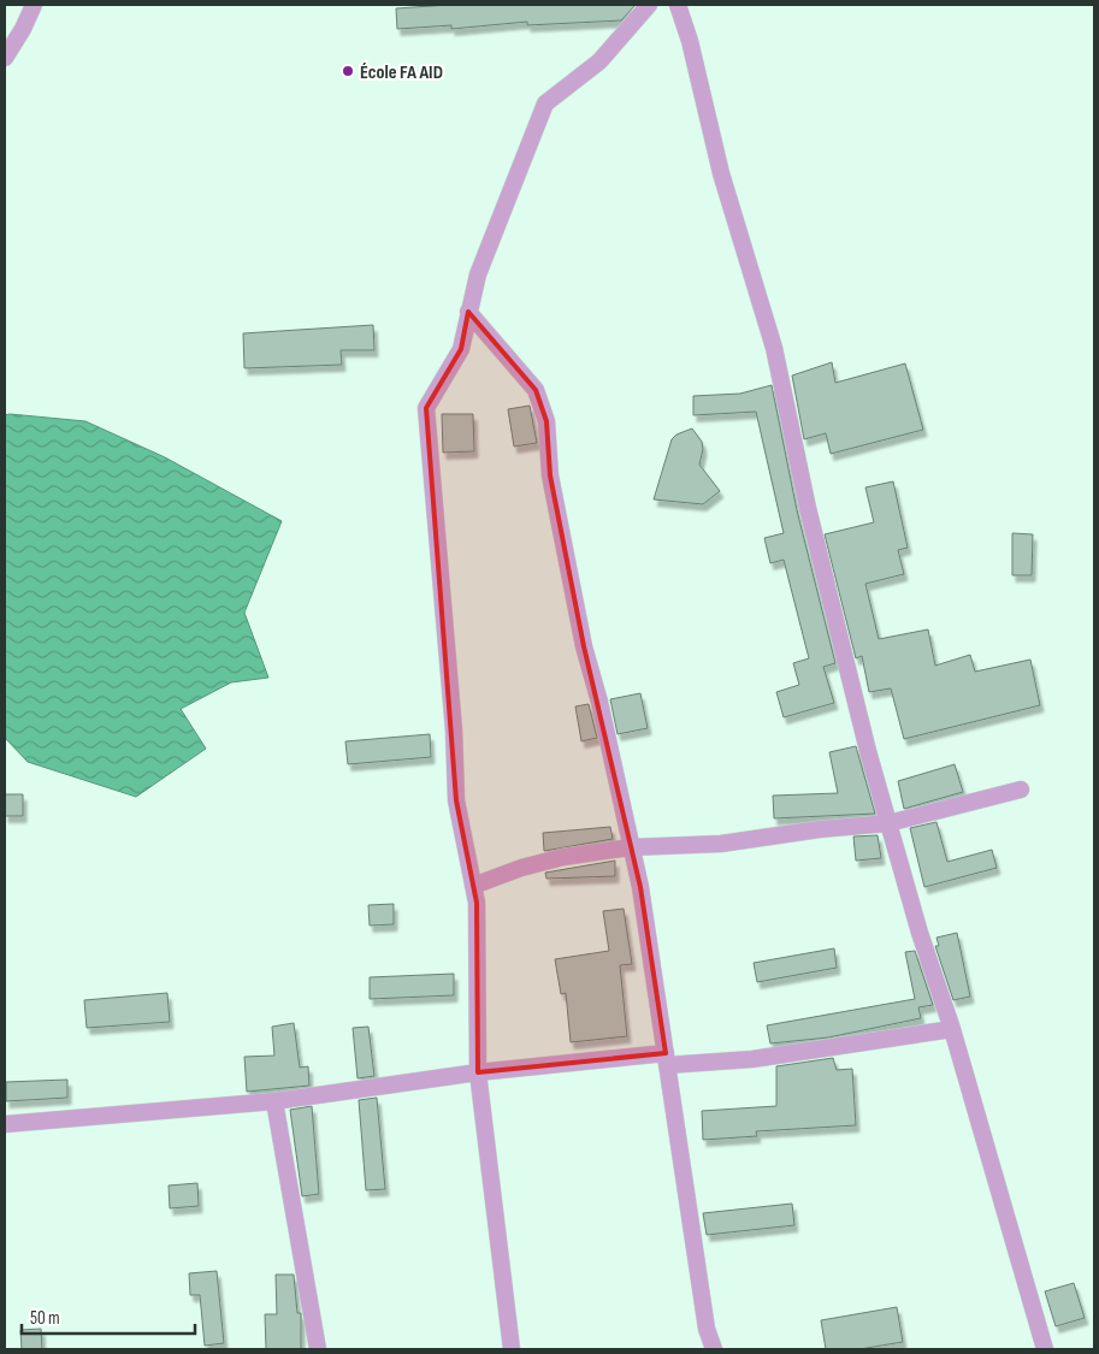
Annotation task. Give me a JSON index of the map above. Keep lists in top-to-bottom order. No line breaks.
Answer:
{"places":["École FA AID"],"scale_bar":"50 m"}
